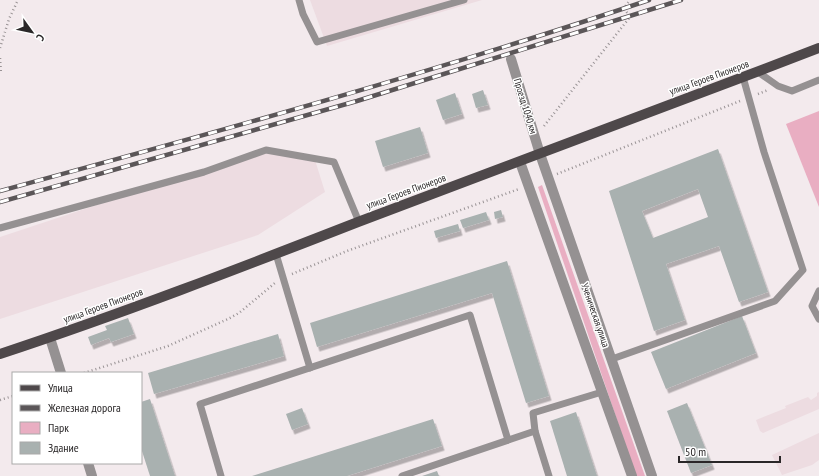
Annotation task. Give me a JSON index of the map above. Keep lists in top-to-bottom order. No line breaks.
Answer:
{"streets":{"main road":["улица Героев Пионеров"],"street":["Проезд 1040 км","Ученическая улица"]},"crossings":[["улица Героев Пионеров","Проезд 1040 км"],["улица Героев Пионеров","Ученическая улица"],["Проезд 1040 км","Ученическая улица"]],"legend":["Улица","Железная дорога","Парк","Здание"],"scale_bar":"50 m","north":"bottom right"}
